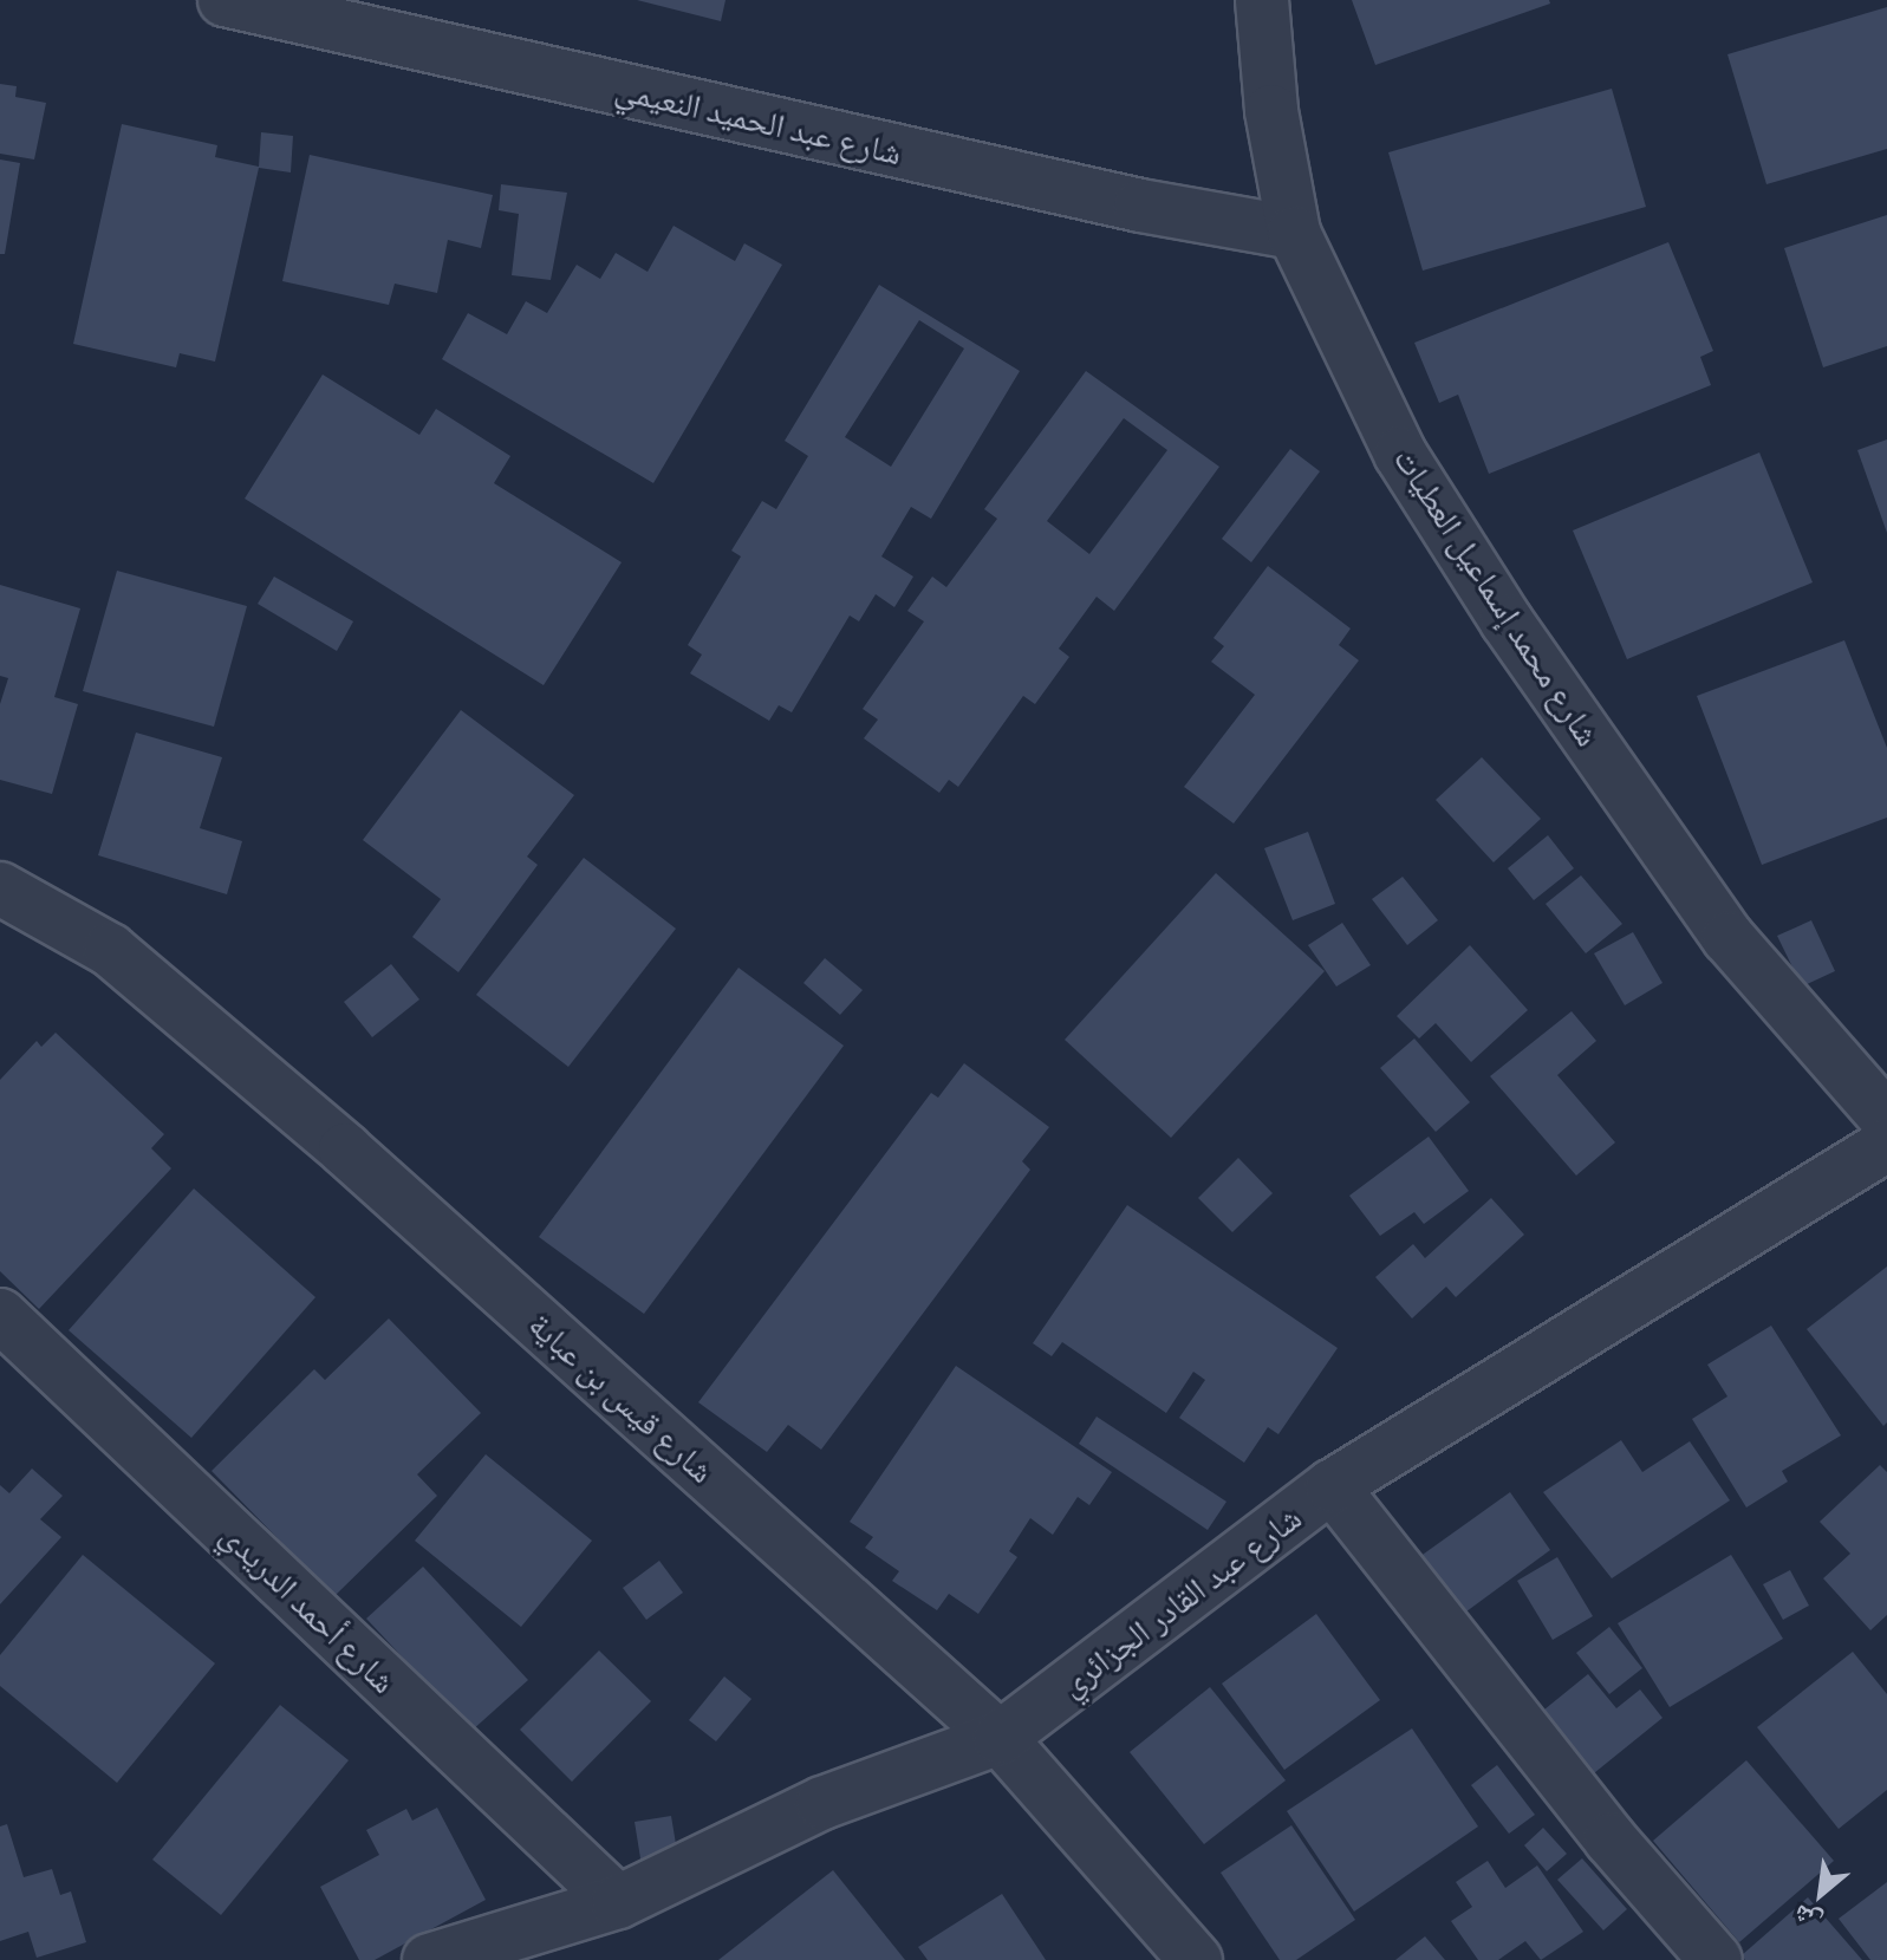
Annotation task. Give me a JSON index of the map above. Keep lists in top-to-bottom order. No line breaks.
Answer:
{"streets":{"street":["شارع عبد الحميد النعيمي","شارع محمد إسماعيل العطيات","شارع قيس بن عباية","شارع عبد القادر الجزائري","شارع أحمد الدريدي"]},"crossings":[["شارع عبد الحميد النعيمي","شارع محمد إسماعيل العطيات"],["شارع قيس بن عباية","شارع عبد القادر الجزائري"],["شارع عبد القادر الجزائري","شارع أحمد الدريدي"]],"north":"bottom left"}
